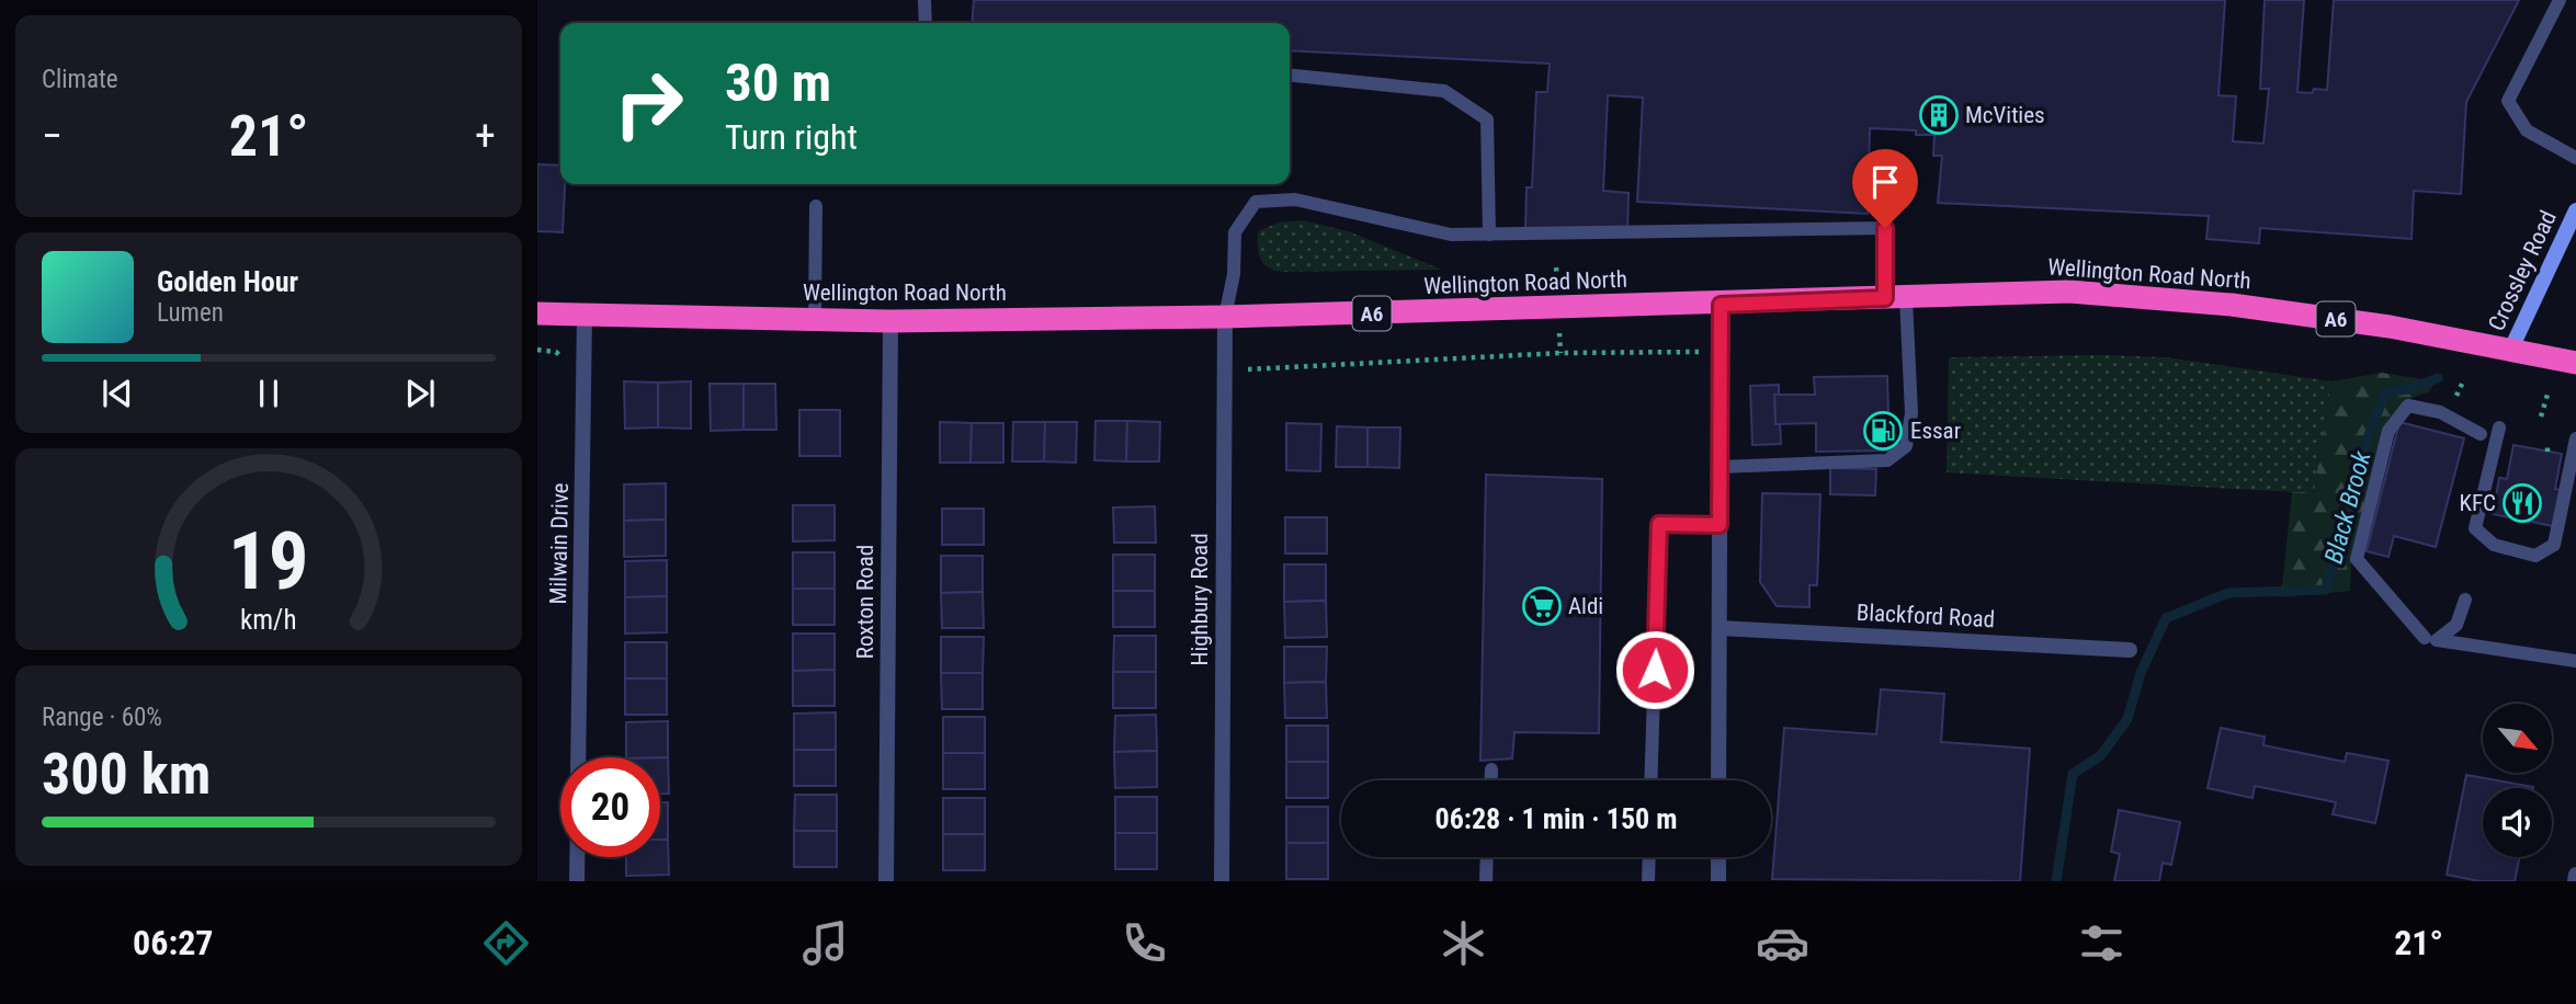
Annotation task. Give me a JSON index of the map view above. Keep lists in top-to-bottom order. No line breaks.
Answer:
{"streets":{"highway":["Wellington Road North","A6"],"street":["Crossley Road","Milwain Drive","Highbury Road","Roxton Road","Blackford Road"]},"crossings":[["Crossley Road","Wellington Road North"],["Crossley Road","A6"],["Wellington Road North","A6"],["Wellington Road North","Milwain Drive"],["Wellington Road North","Highbury Road"],["Wellington Road North","Roxton Road"]],"water":["Black Brook"],"places":{"building":["McVities"],"fuel station":["Essar"],"restaurant":["KFC"],"supermarket":["Aldi"]},"north":"bottom right","page":{"tile":["Climate",["Range · 60%","300 km"]],"turn":["30 m","Turn right"],"heat":["−","21°","+"],"song":["Golden Hour","Lumen"],"limit":"20","trip":"06:28 · 1 min · 150 m","tabs":["06:27","21°"],"gauge":["19","km/h"]}}
